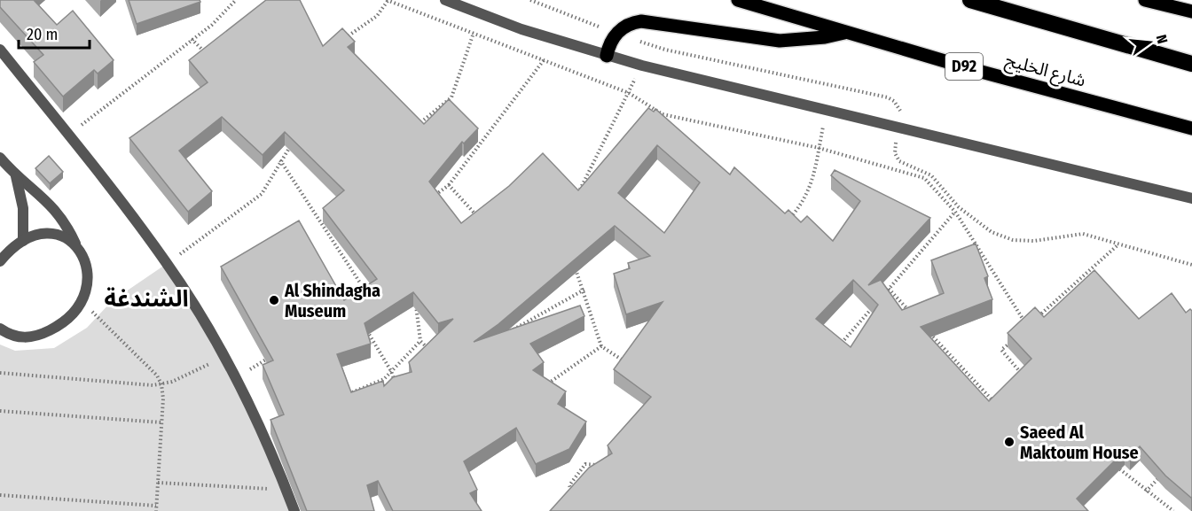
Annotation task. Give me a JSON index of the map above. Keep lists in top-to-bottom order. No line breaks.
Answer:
{"streets":{"main road":["D92","شارع الخليج"]},"districts":["الشندغة"],"places":["Al Shindagha Museum","Saeed Al Maktoum House"],"scale_bar":"20 m","north":"right"}
